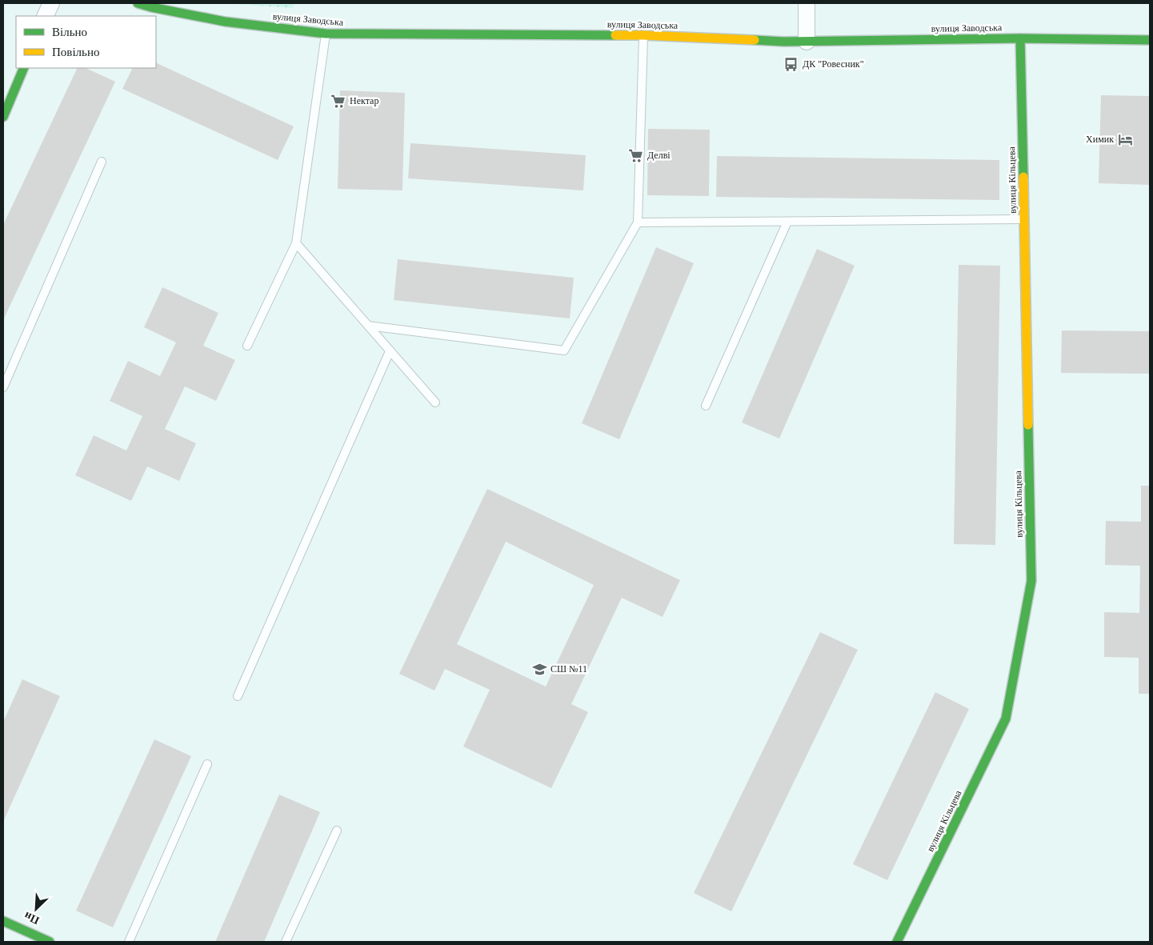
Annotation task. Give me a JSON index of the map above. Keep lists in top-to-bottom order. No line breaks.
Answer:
{"streets":{"street":["вулиця Заводська","вулиця Кільцева"]},"crossings":[["вулиця Заводська","вулиця Кільцева"]],"places":{"bus stop":["ДК \"Ровесник\""],"supermarket":["Нектар","Делвi"],"hotel":["Химик"],"school or university":["СШ №11"]},"legend":["Вільно","Повільно"],"north":"bottom left"}
